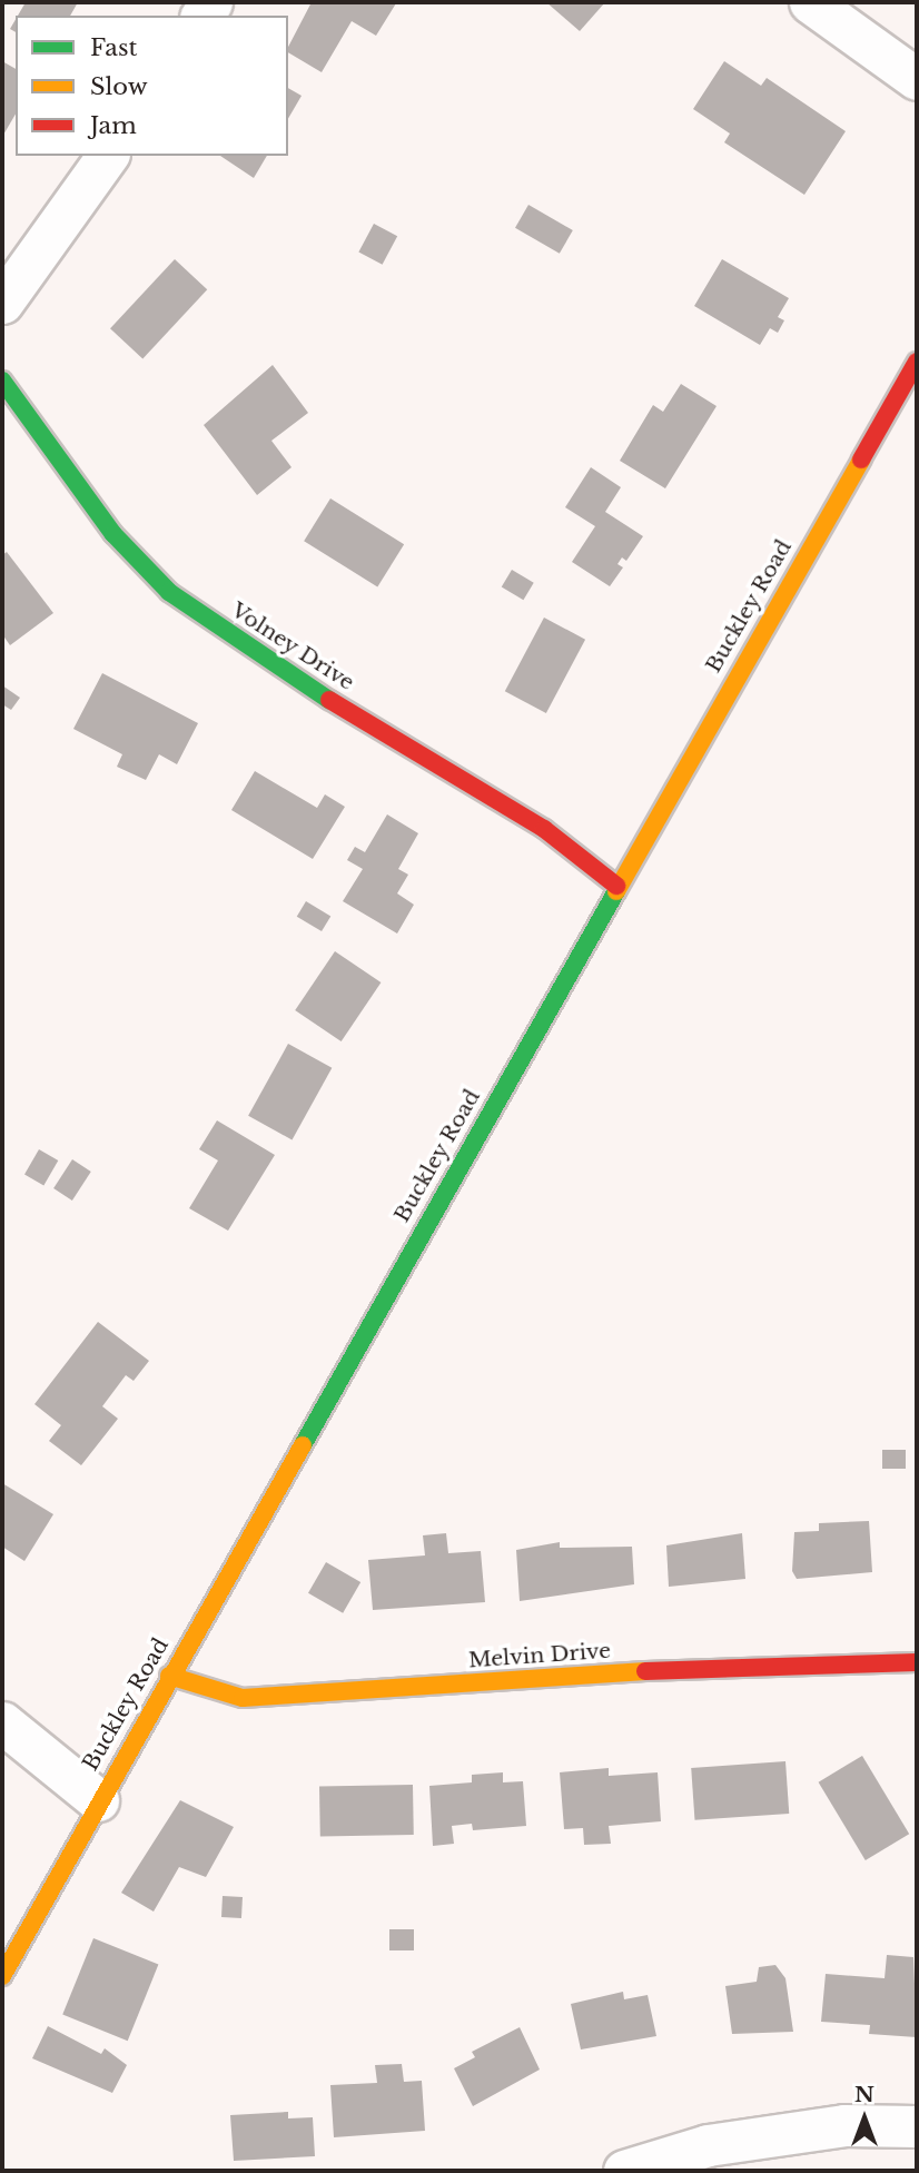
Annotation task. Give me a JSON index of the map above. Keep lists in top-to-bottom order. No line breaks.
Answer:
{"streets":{"street":["Buckley Road","Volney Drive","Melvin Drive"]},"crossings":[["Buckley Road","Volney Drive"],["Buckley Road","Melvin Drive"]],"legend":["Fast","Slow","Jam"],"north":"top"}
